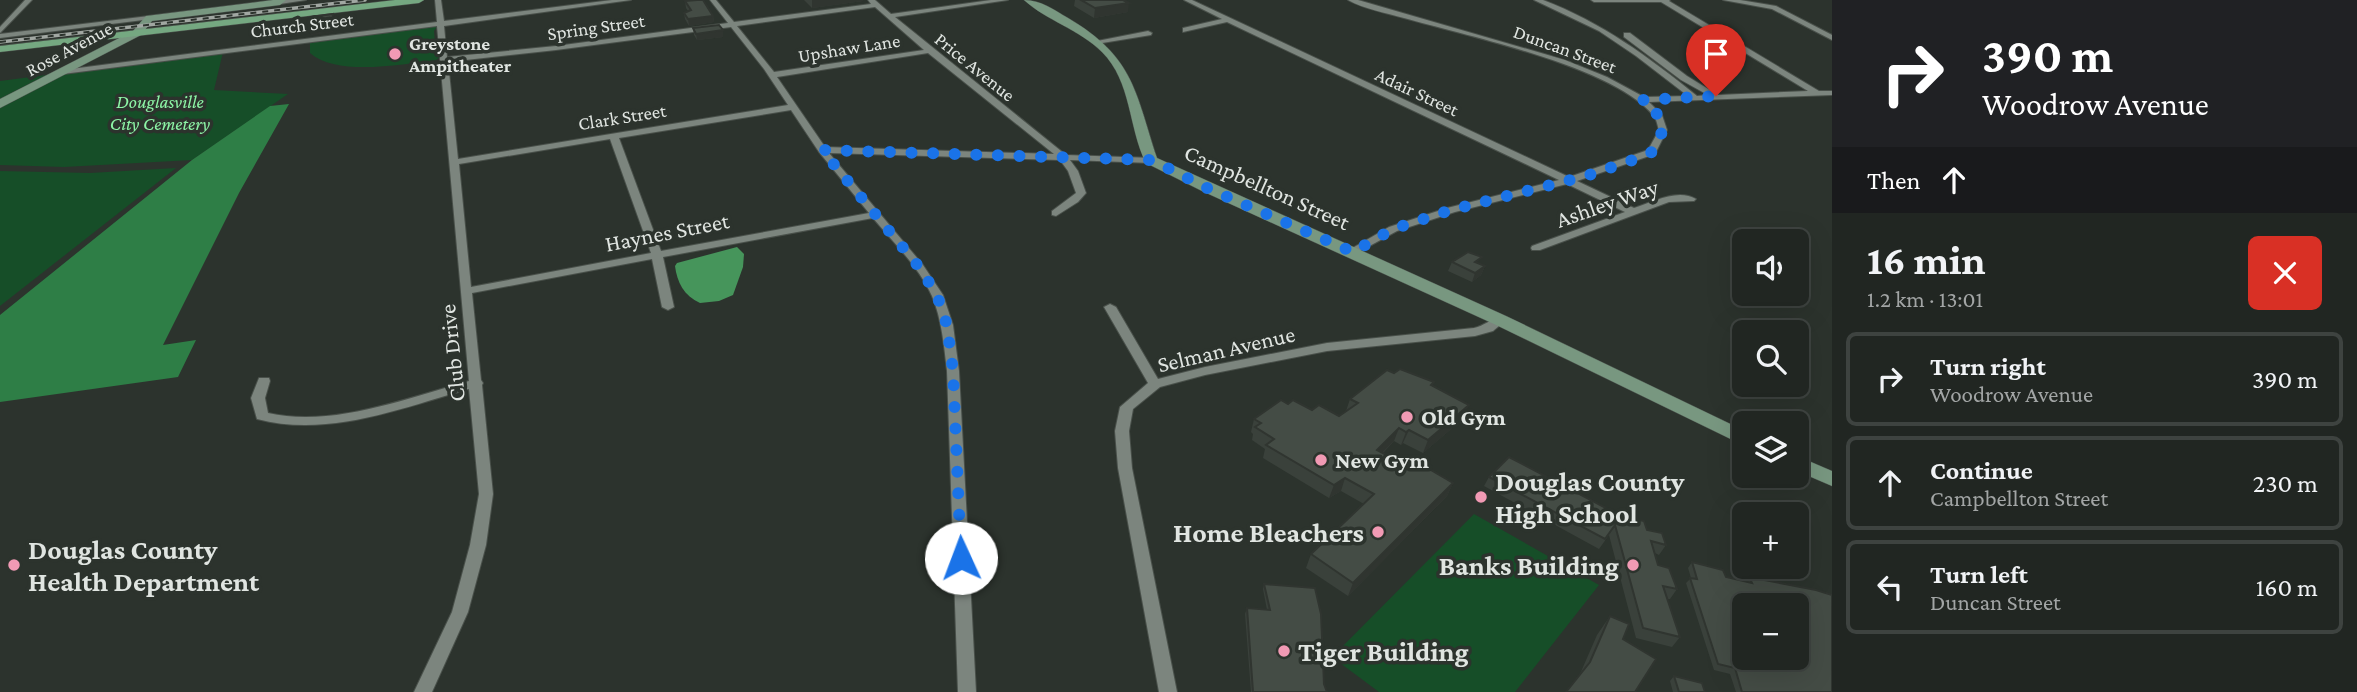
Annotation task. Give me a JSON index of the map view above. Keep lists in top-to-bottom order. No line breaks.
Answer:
{"streets":{"main road":["Rose Avenue","Campbellton Street"],"street":["Church Street","Spring Street","Upshaw Lane","Duncan Street","Price Avenue","Adair Street","Clark Street","Ashley Way","Haynes Street","Selman Avenue","Club Drive"]},"crossings":[["Church Street","Rose Avenue"],["Church Street","Club Drive"],["Spring Street","Price Avenue"],["Spring Street","Club Drive"],["Upshaw Lane","Price Avenue"],["Duncan Street","Adair Street"],["Duncan Street","Campbellton Street"],["Adair Street","Ashley Way"],["Clark Street","Club Drive"],["Campbellton Street","Selman Avenue"],["Haynes Street","Club Drive"]],"parks":["Douglasville City Cemetery"],"places":["Greystone Ampitheater","Old Gym","New Gym","Douglas County High School","Home Bleachers","Douglas County Health Department","Banks Building","Tiger Building"],"page":{"turn":["390 m","Woodrow Avenue"],"then":"Then","heading":["16 min","1.2 km · 13:01"],"map_buttons":["+","−"],"list":[{"name":"Turn right","note":"Woodrow Avenue","value":"390 m"},{"name":"Continue","note":"Campbellton Street","value":"230 m"},{"name":"Turn left","note":"Duncan Street","value":"160 m"}]}}
